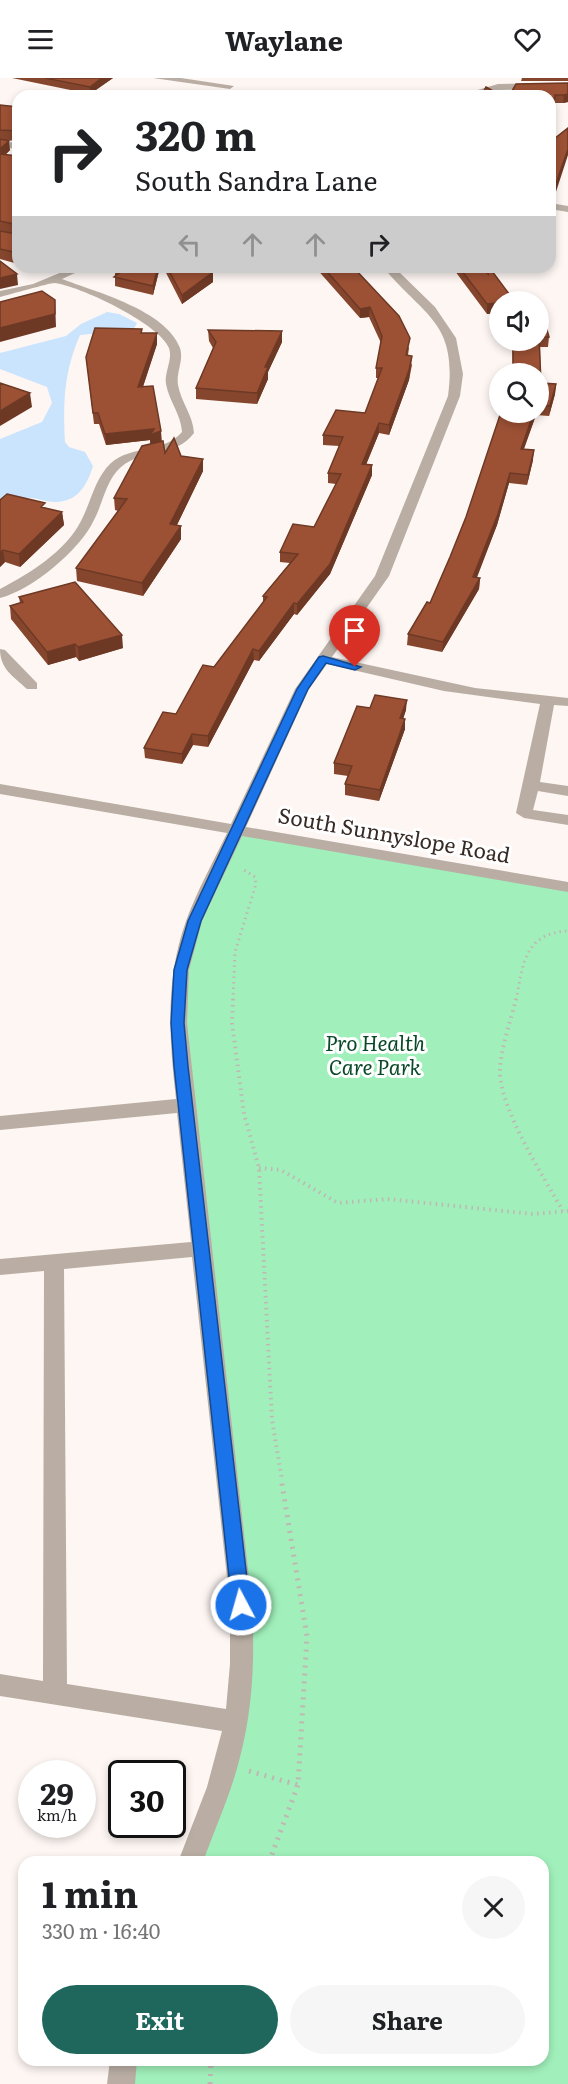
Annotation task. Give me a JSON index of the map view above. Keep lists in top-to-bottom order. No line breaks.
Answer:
{"streets":{"street":["South Sunnyslope Road"]},"parks":["Pro Health Care Park"],"page":{"header":"Waylane","turn":["320 m","South Sandra Lane"],"speed":"29 km/h","limit":"30","heading":["1 min","330 m · 16:40"],"buttons":["Exit","Share"]}}
